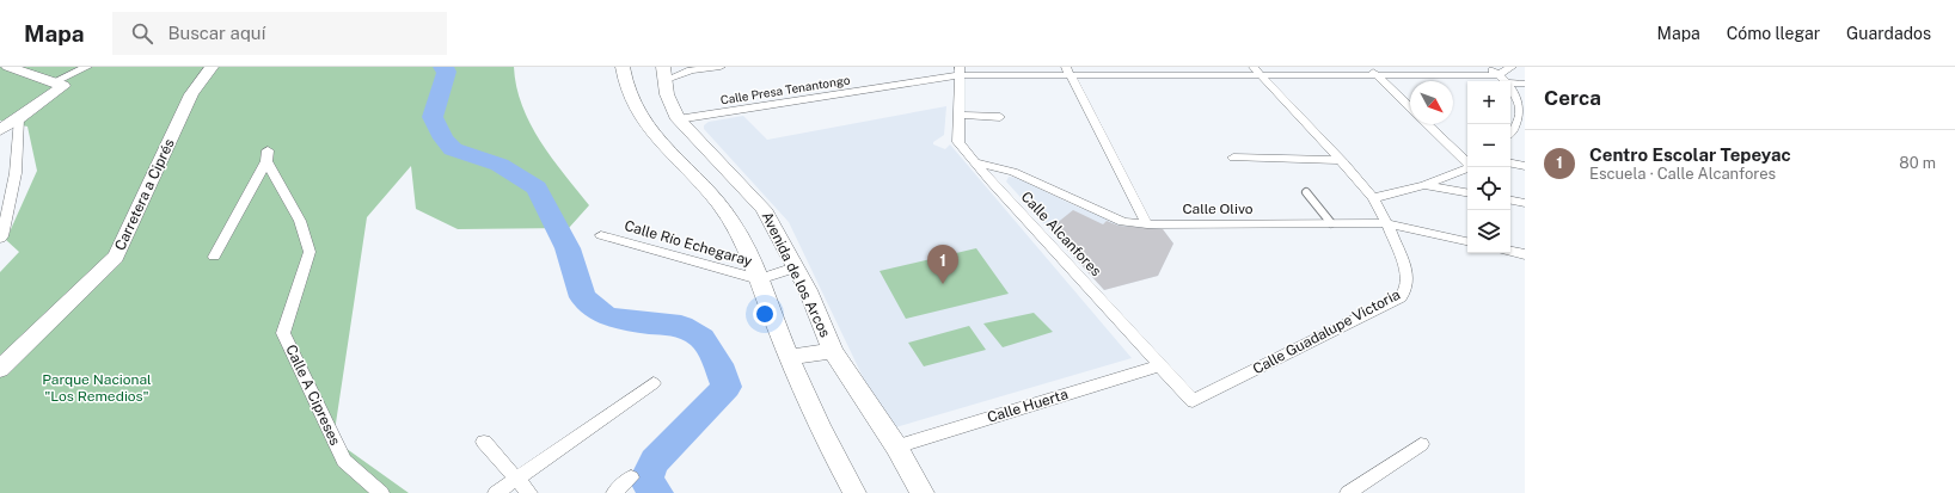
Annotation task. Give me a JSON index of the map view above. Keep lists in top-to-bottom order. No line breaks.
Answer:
{"streets":{"main road":["Carretera a Ciprés","Avenida de los Arcos"],"street":["Calle Presa Tenantongo","Calle Olivo","Calle Alcanfores","Calle Río Echegaray","Calle Guadalupe Victoria","Calle A Cipreses","Calle Huerta"]},"crossings":[["Calle Presa Tenantongo","Calle Alcanfores"],["Calle Presa Tenantongo","Avenida de los Arcos"],["Calle Presa Tenantongo","Calle Guadalupe Victoria"],["Calle Olivo","Calle Alcanfores"],["Calle Olivo","Calle Guadalupe Victoria"],["Calle Alcanfores","Calle Guadalupe Victoria"],["Calle Alcanfores","Calle Huerta"],["Calle Río Echegaray","Avenida de los Arcos"],["Avenida de los Arcos","Calle Huerta"]],"parks":["Parque Nacional \"Los Remedios\""],"north":"bottom right","page":{"header":"Mapa","search":"Buscar aquí","nav":["Mapa","Cómo llegar","Guardados"],"heading":"Cerca","map_buttons":["+","−"],"list":[{"mark":"1","name":"Centro Escolar Tepeyac","note":"Escuela · Calle Alcanfores","value":"80 m"}],"pins":"1"}}
